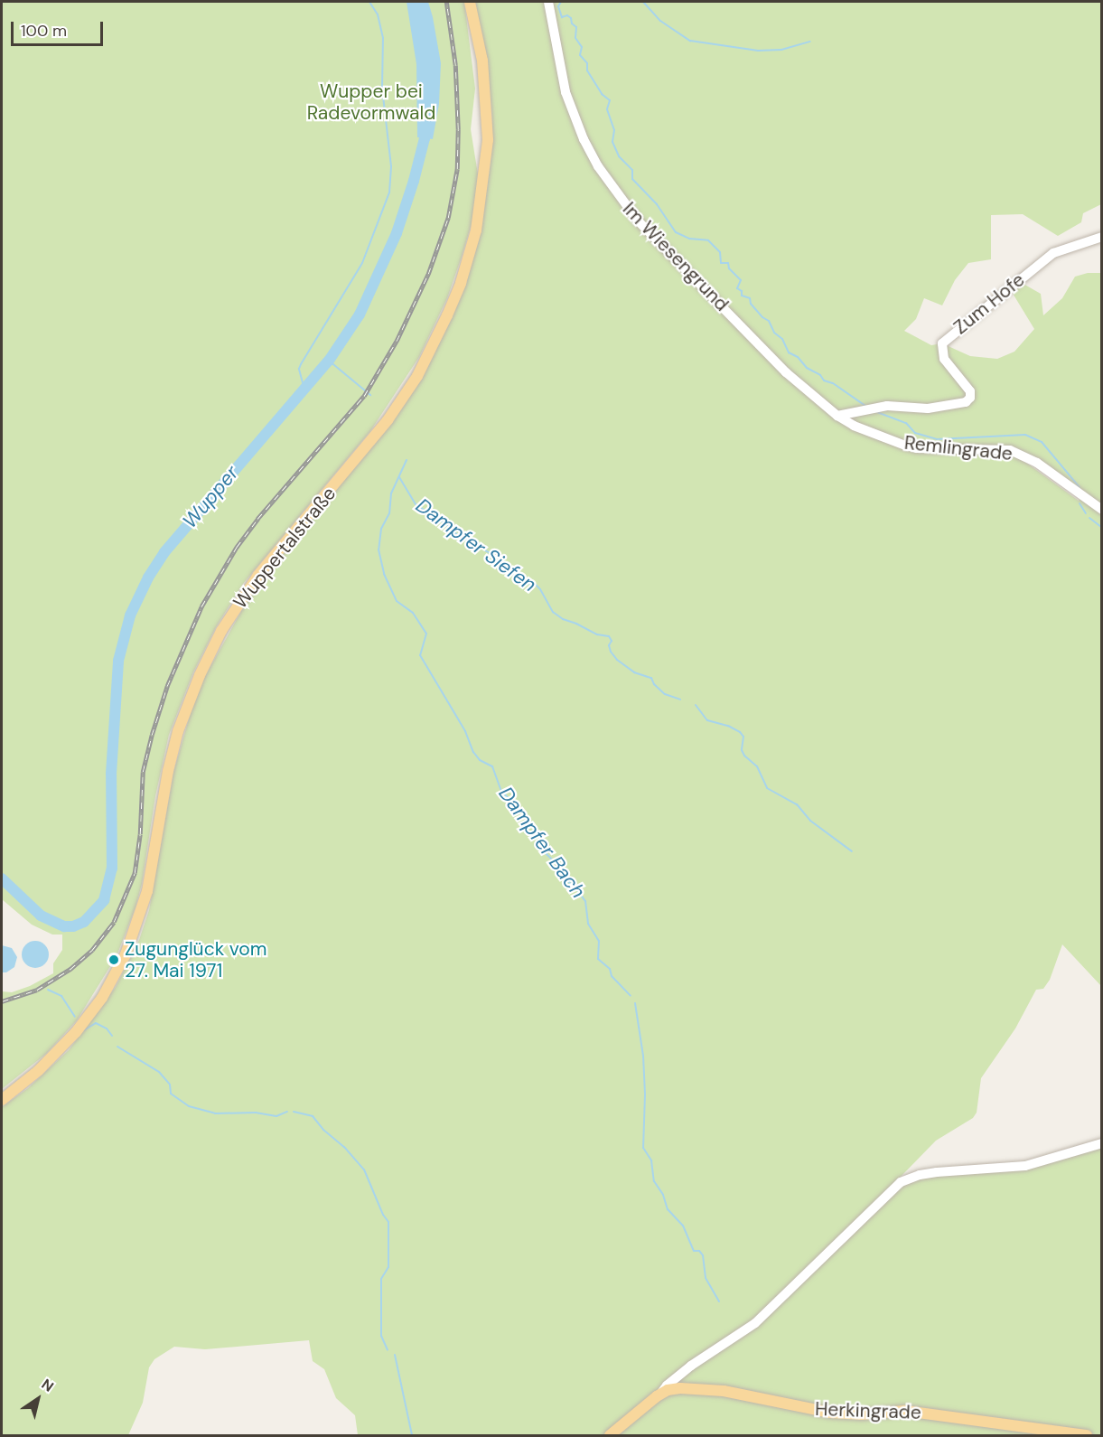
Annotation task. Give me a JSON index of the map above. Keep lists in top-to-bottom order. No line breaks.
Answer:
{"streets":{"main road":["Wuppertalstraße","Herkingrade"],"street":["Im Wiesengrund","Zum Hofe","Remlingrade"]},"crossings":[["Im Wiesengrund","Zum Hofe"],["Im Wiesengrund","Remlingrade"],["Zum Hofe","Remlingrade"]],"water":["Wupper","Dampfer Siefen","Dampfer Bach"],"parks":["Wupper bei Radevormwald"],"places":["Zugunglück vom 27. Mai 1971"],"scale_bar":"100 m","north":"top right"}
